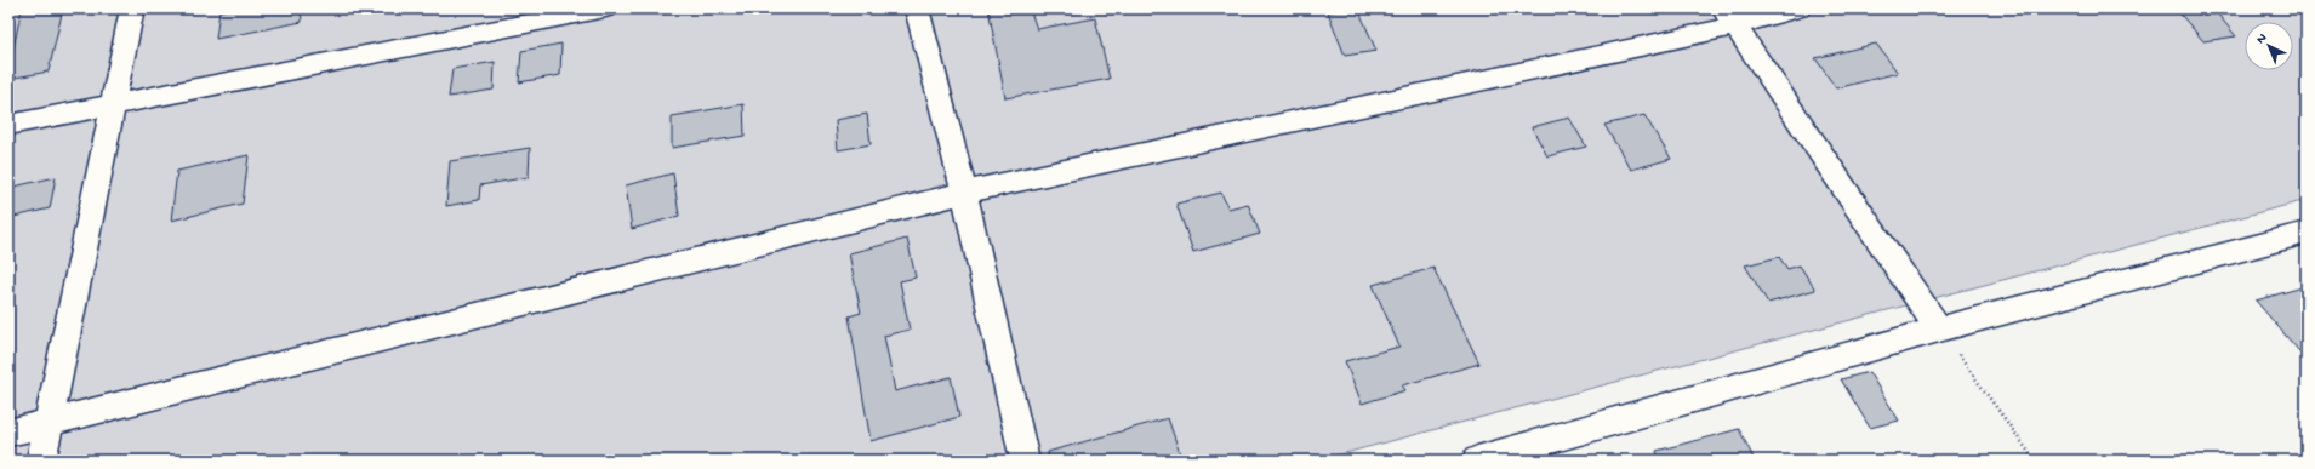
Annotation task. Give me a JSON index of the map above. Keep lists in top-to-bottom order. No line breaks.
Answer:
{"north":"top left"}
